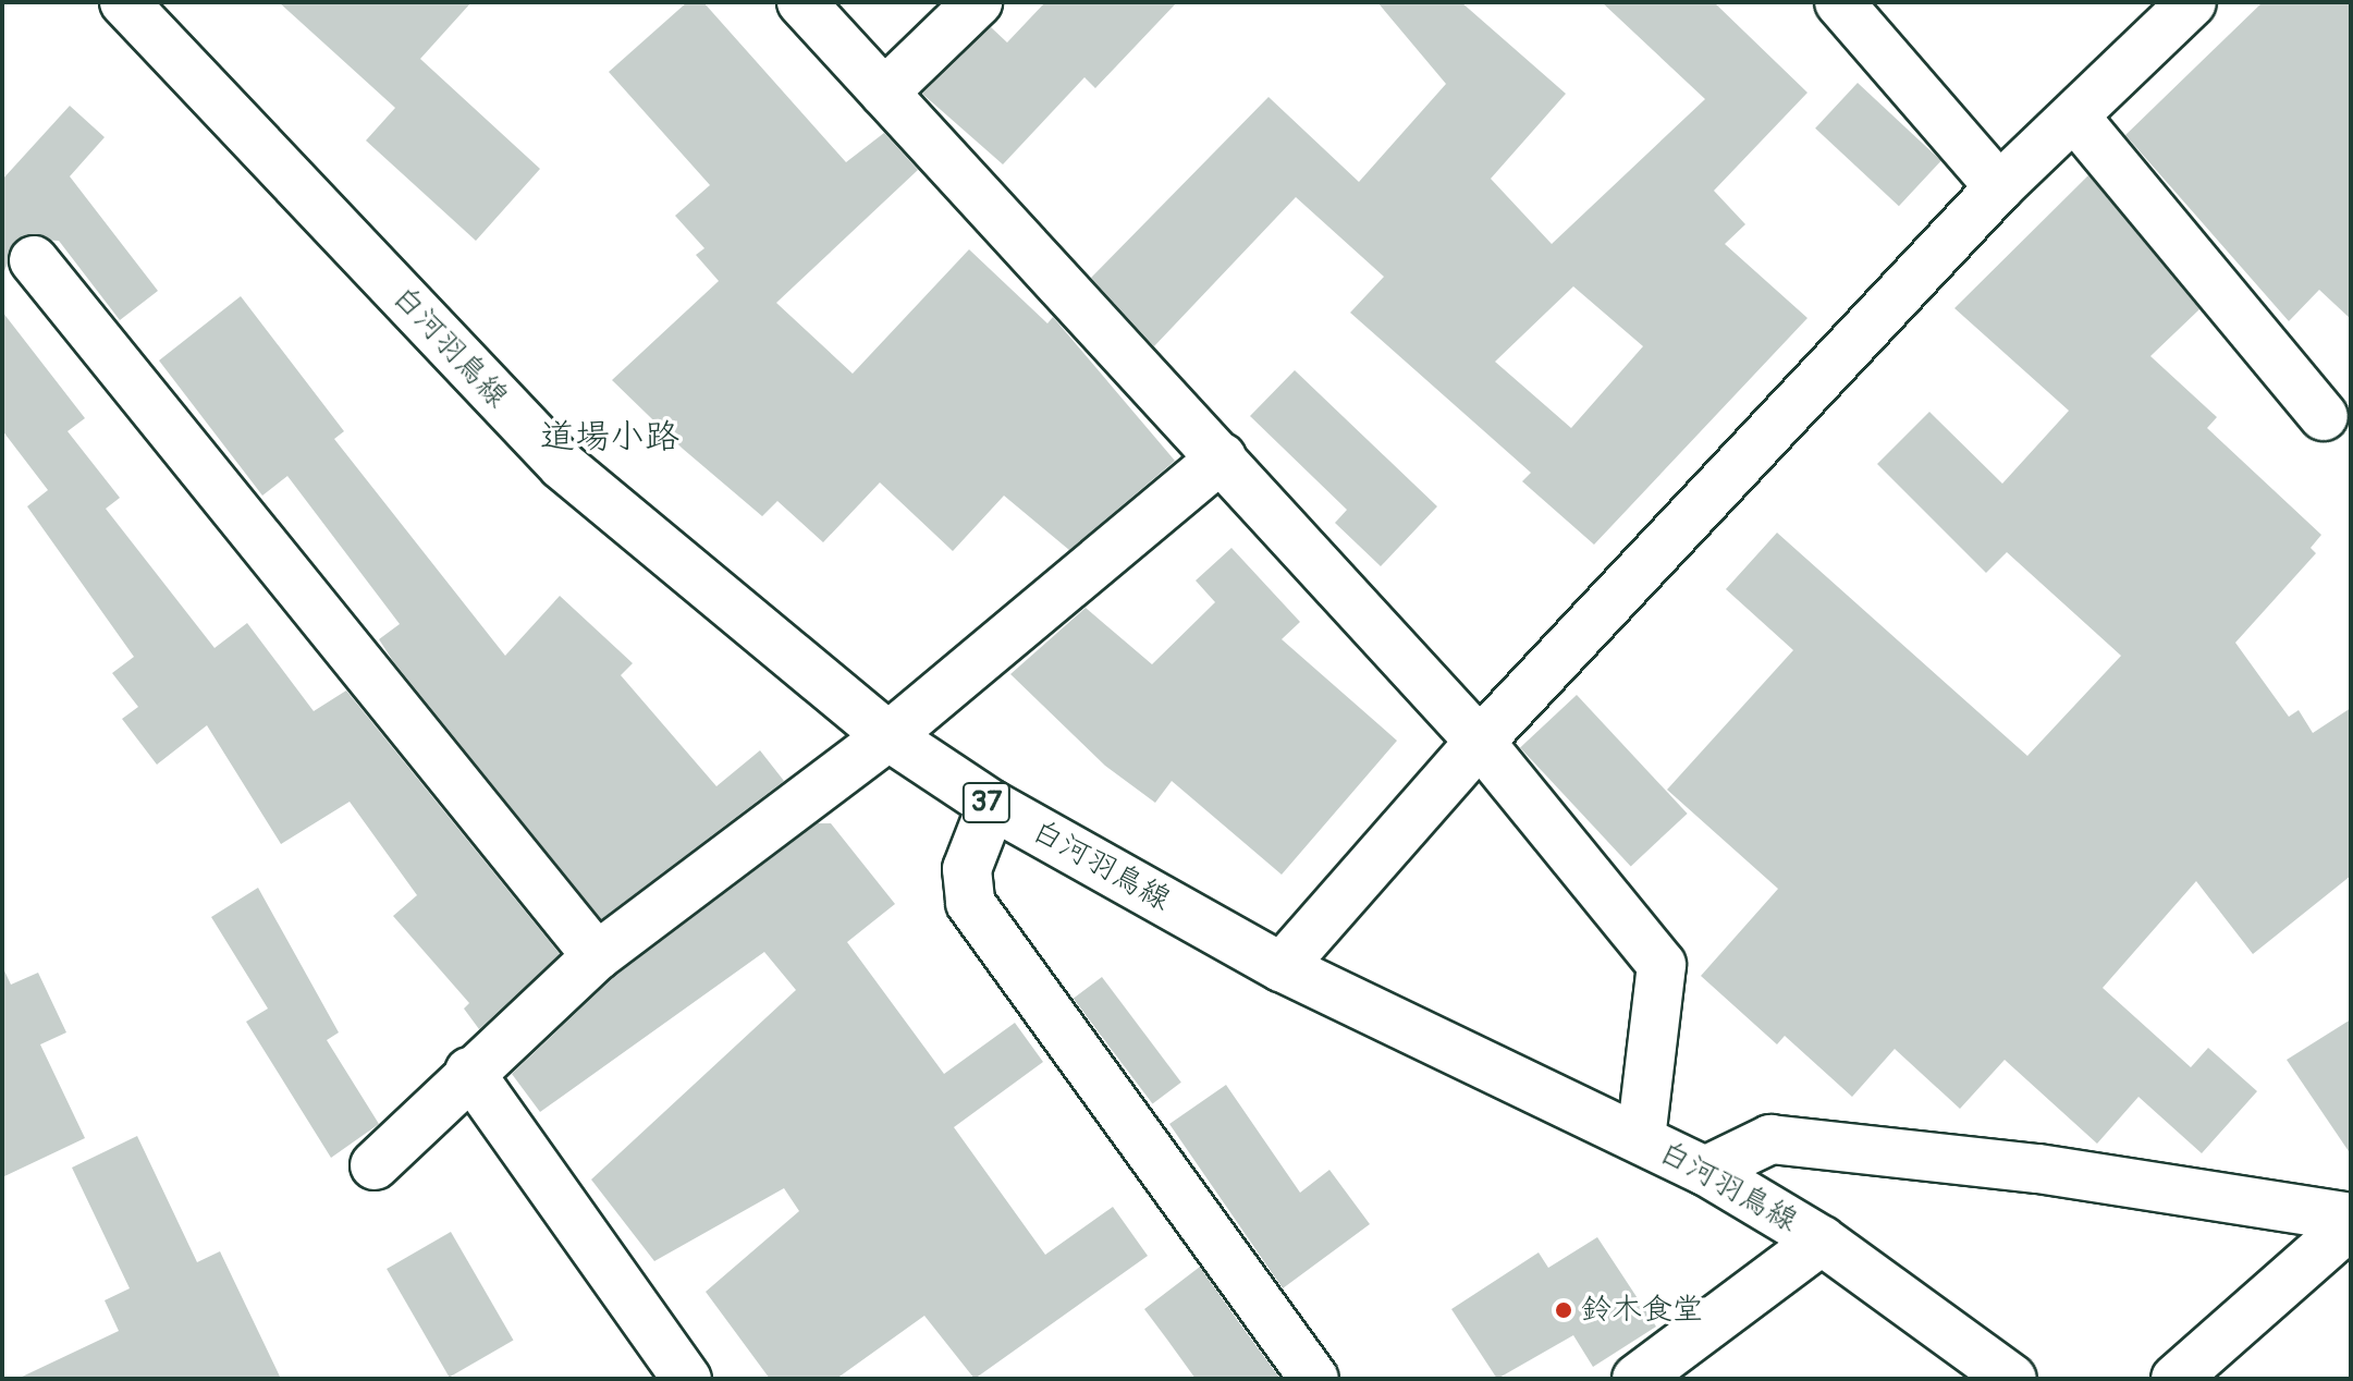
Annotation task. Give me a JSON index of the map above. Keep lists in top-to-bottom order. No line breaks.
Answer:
{"streets":{"street":["白河羽鳥線","37"]},"districts":["道場小路"],"places":["鈴木食堂"]}
